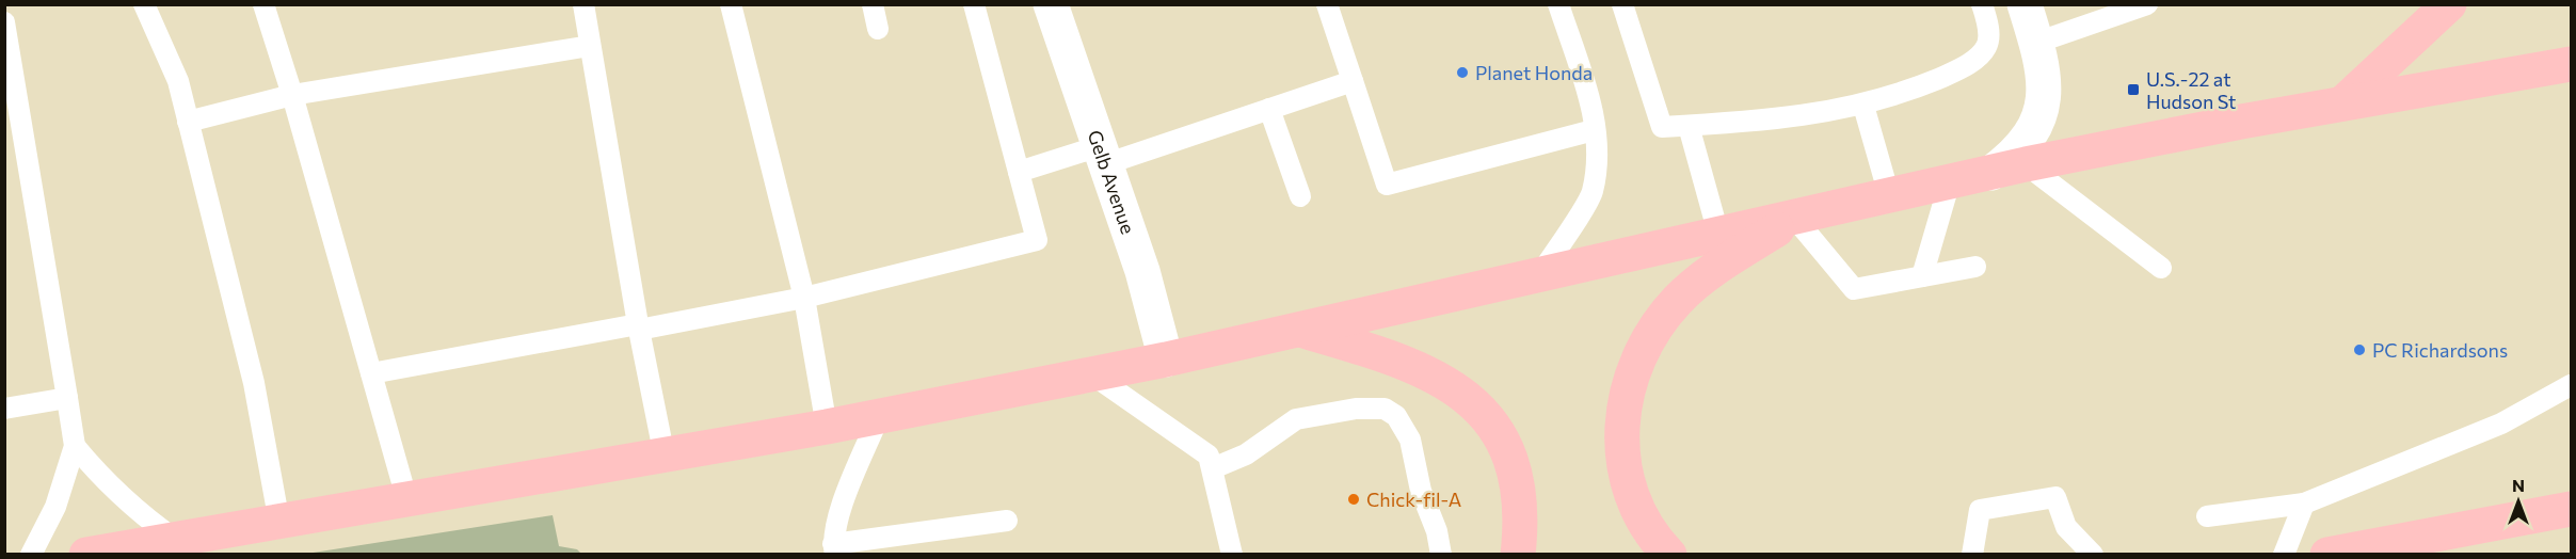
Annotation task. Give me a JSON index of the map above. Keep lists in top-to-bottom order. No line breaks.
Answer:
{"streets":{"street":["Gelb Avenue"]},"places":{"other":["Planet Honda","PC Richardsons","Chick-fil-A"],"transit":["U.S.-22 at Hudson St"]},"north":"top"}
